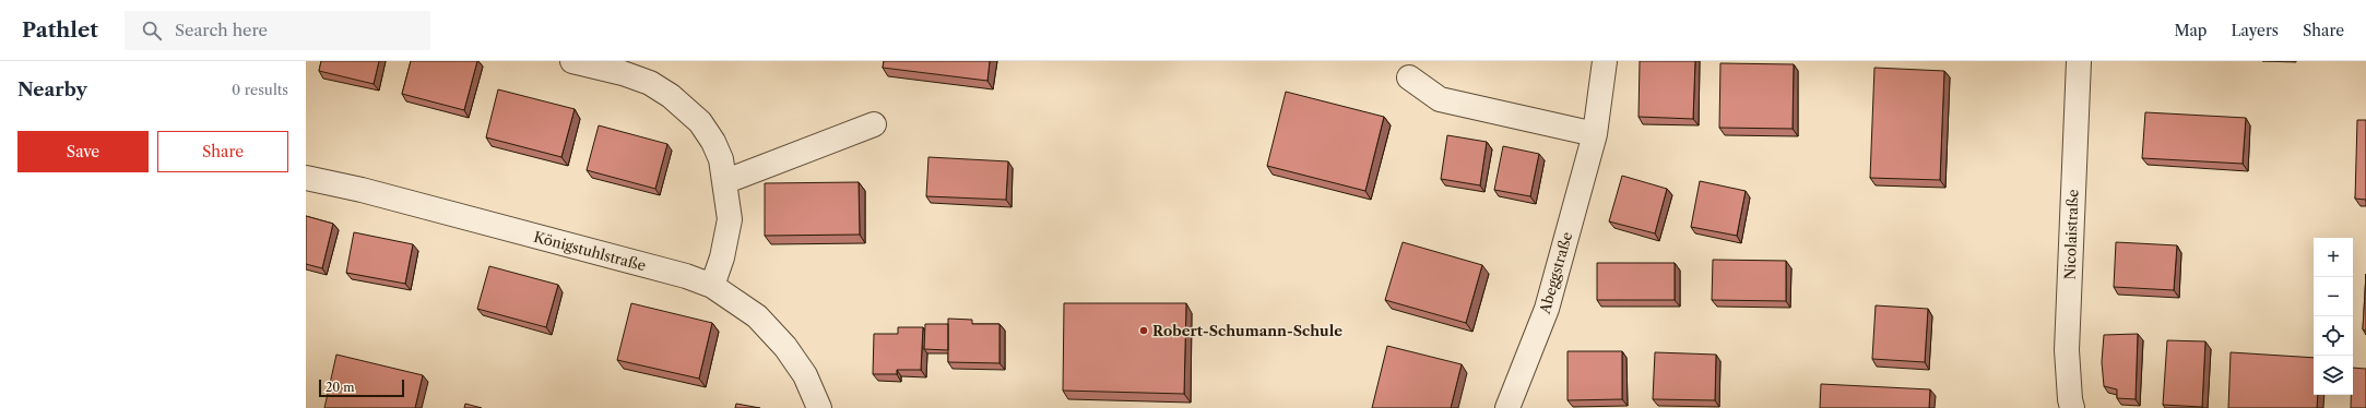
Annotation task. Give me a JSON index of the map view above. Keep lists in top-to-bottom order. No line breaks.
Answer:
{"streets":{"street":["Nicolaistraße","Königstuhlstraße","Abeggstraße"]},"places":["Robert-Schumann-Schule"],"scale_bar":"20 m","page":{"header":"Pathlet","search":"Search here","nav":["Map","Layers","Share"],"heading":["Nearby","0 results"],"buttons":["Save","Share"],"map_buttons":["+","−"],"scale":"20 m"}}
